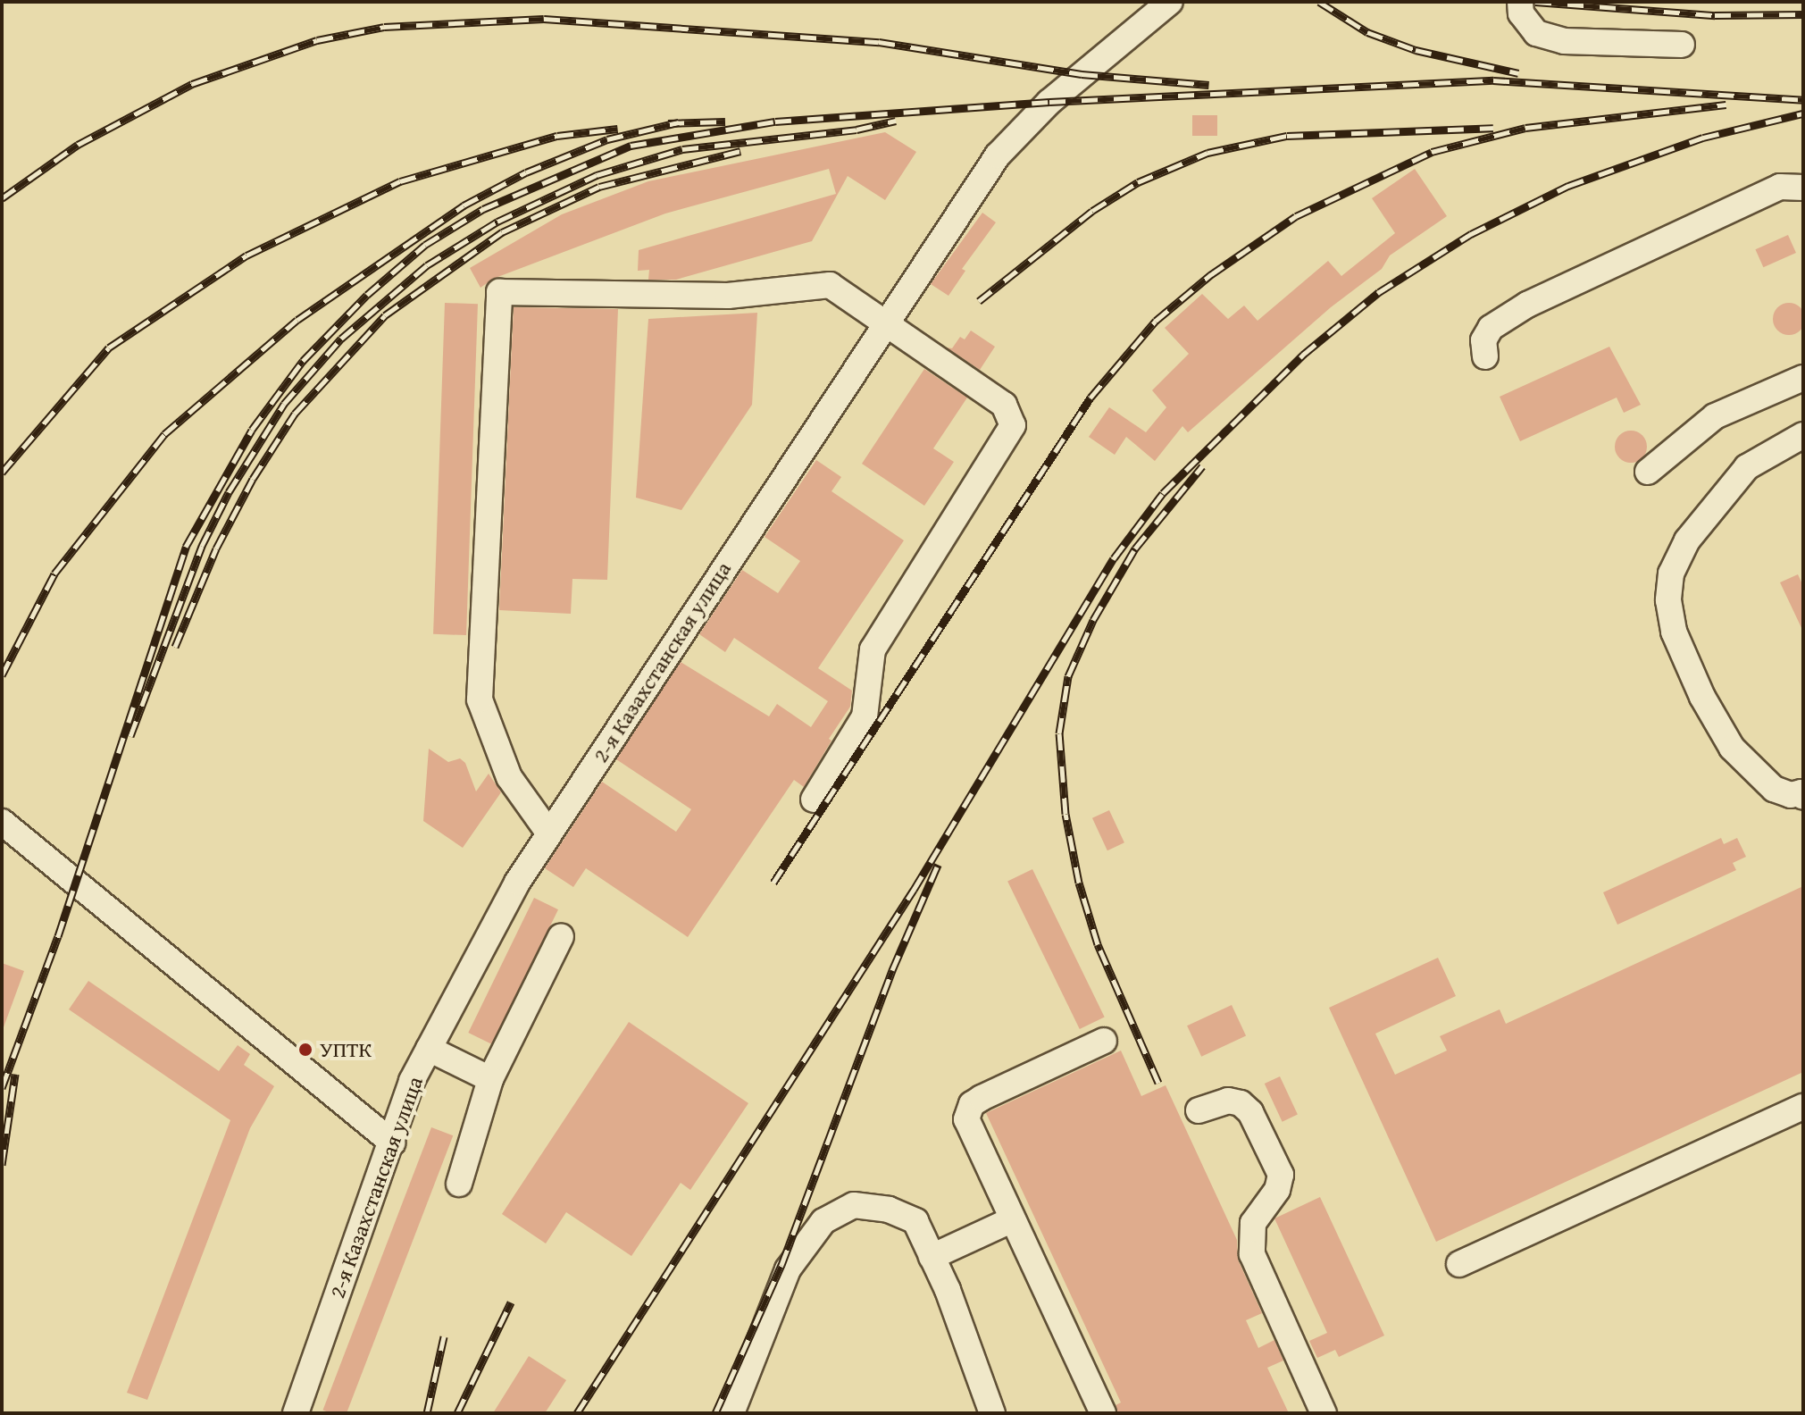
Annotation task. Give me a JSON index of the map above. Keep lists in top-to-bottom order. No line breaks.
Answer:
{"streets":{"street":["2-я Казахстанская улица"]},"places":["УПТК"]}
